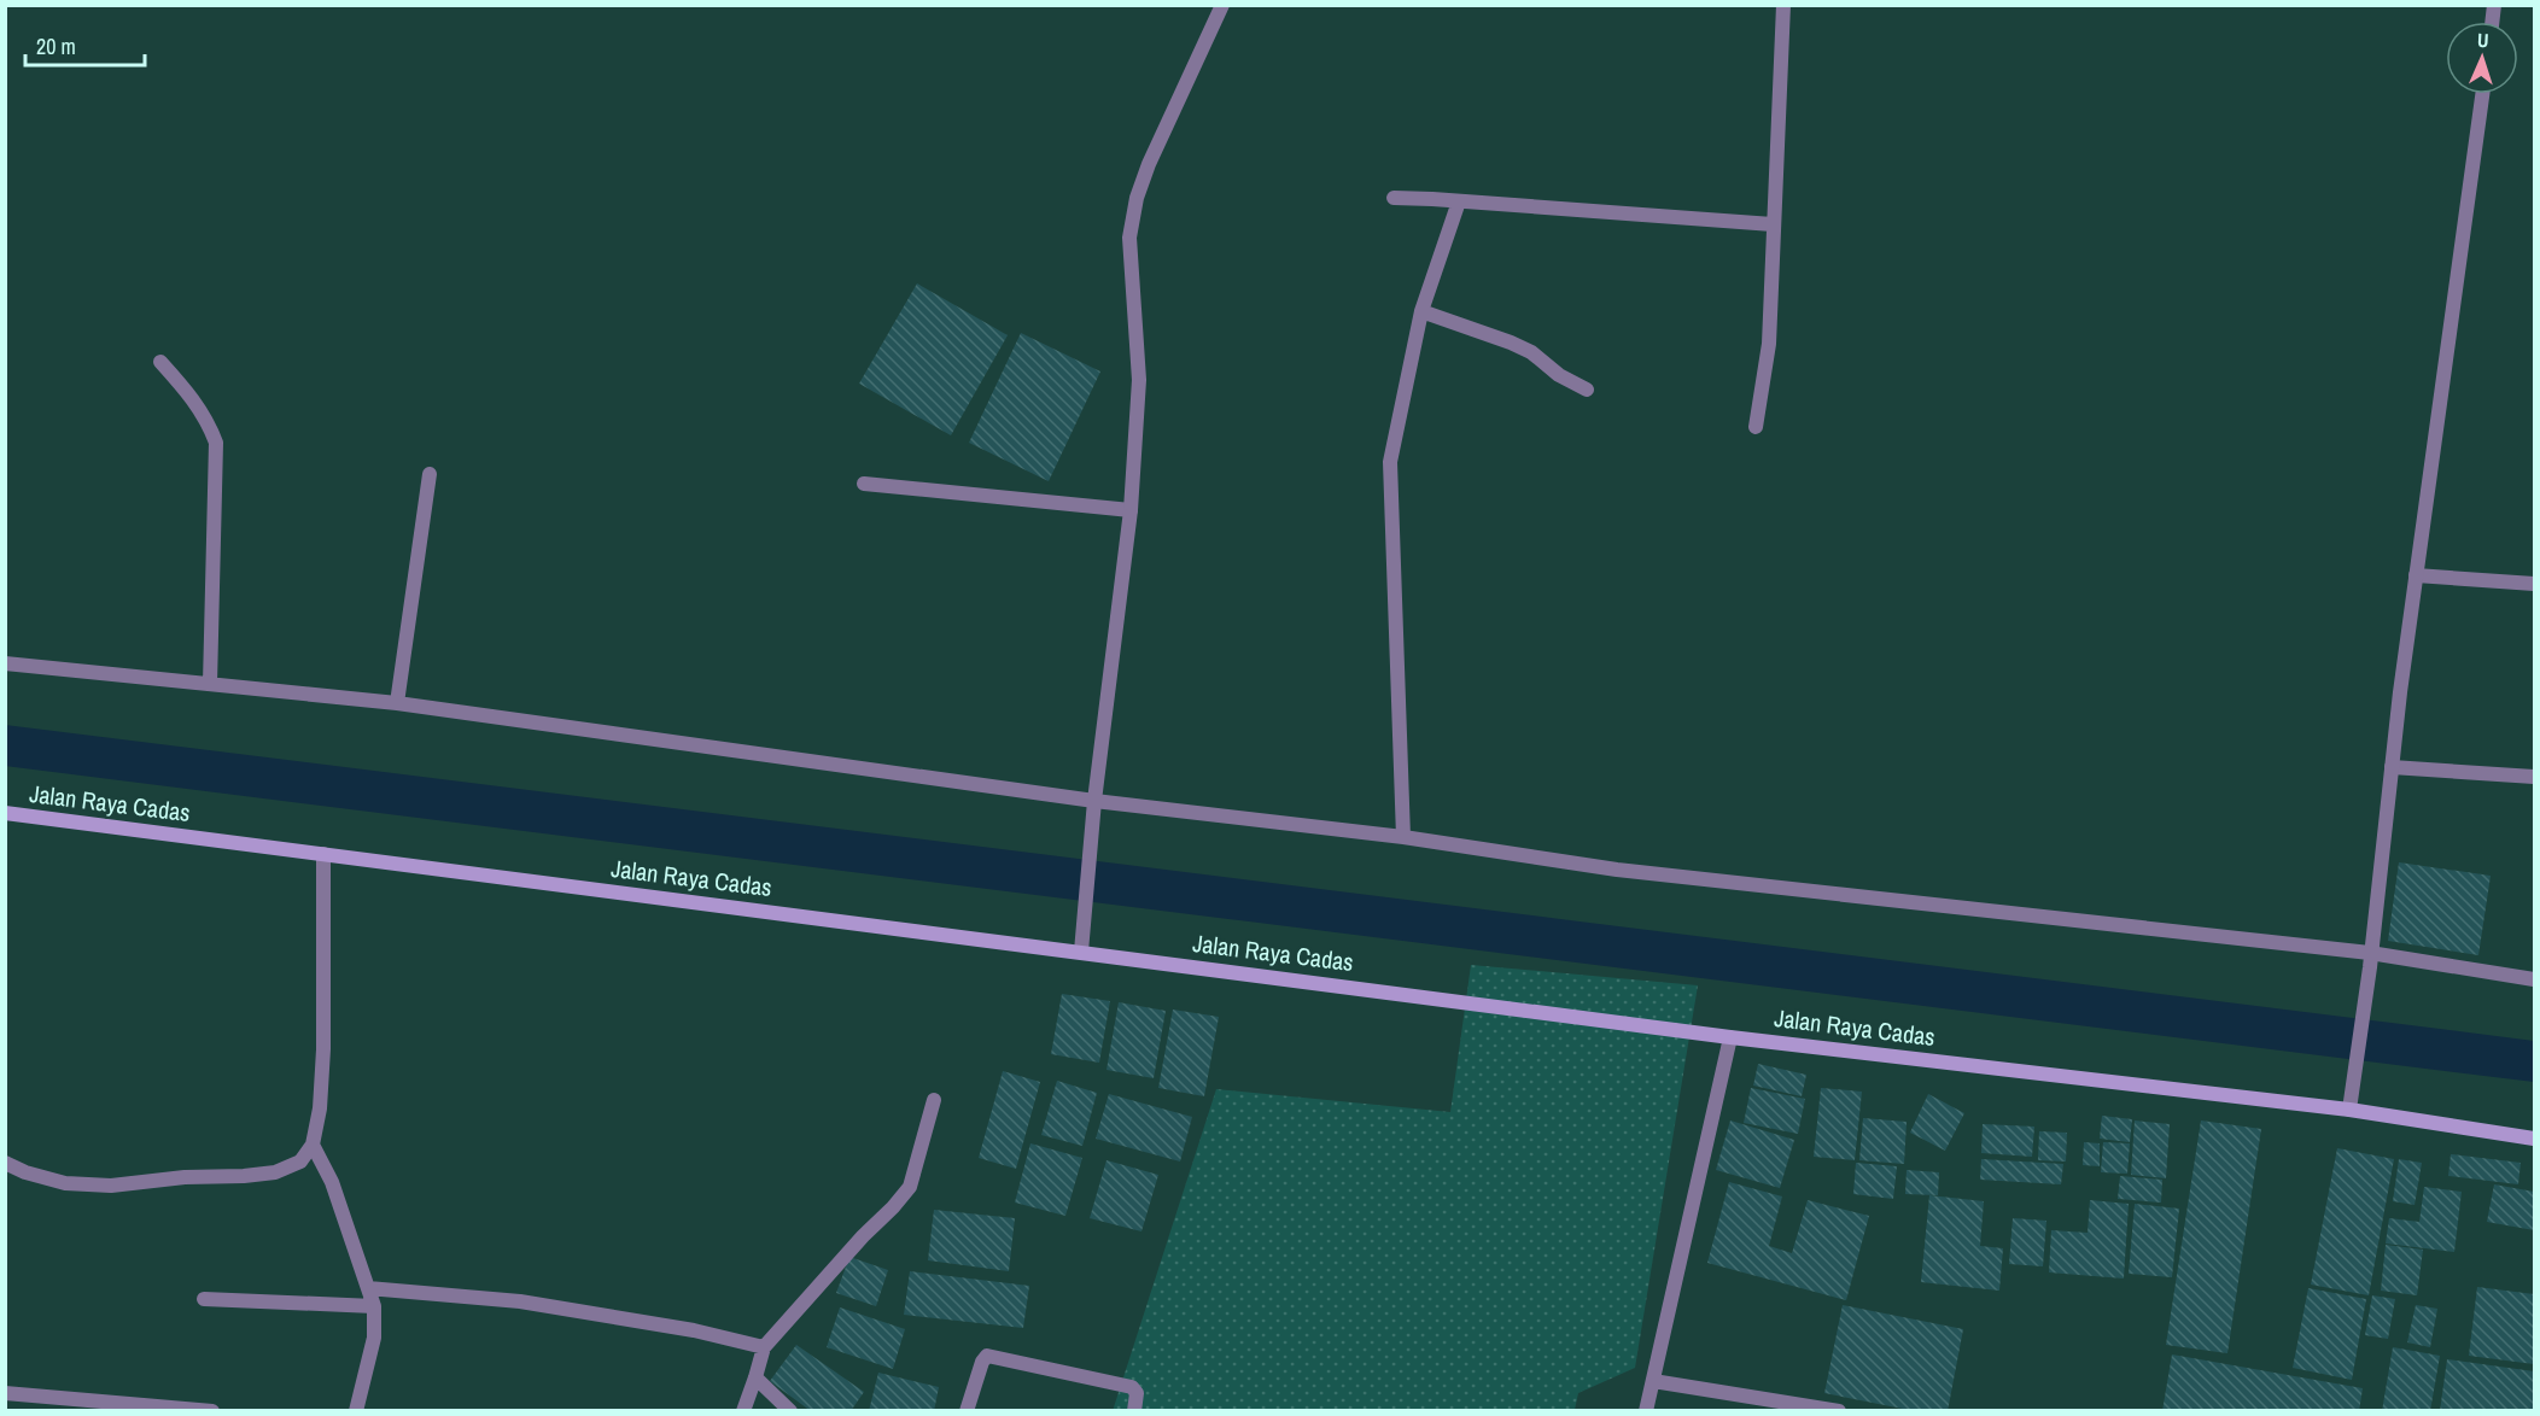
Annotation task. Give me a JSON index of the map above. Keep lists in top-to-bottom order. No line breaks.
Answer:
{"streets":{"street":["Jalan Raya Cadas"]},"scale_bar":"20 m","north":"top"}
